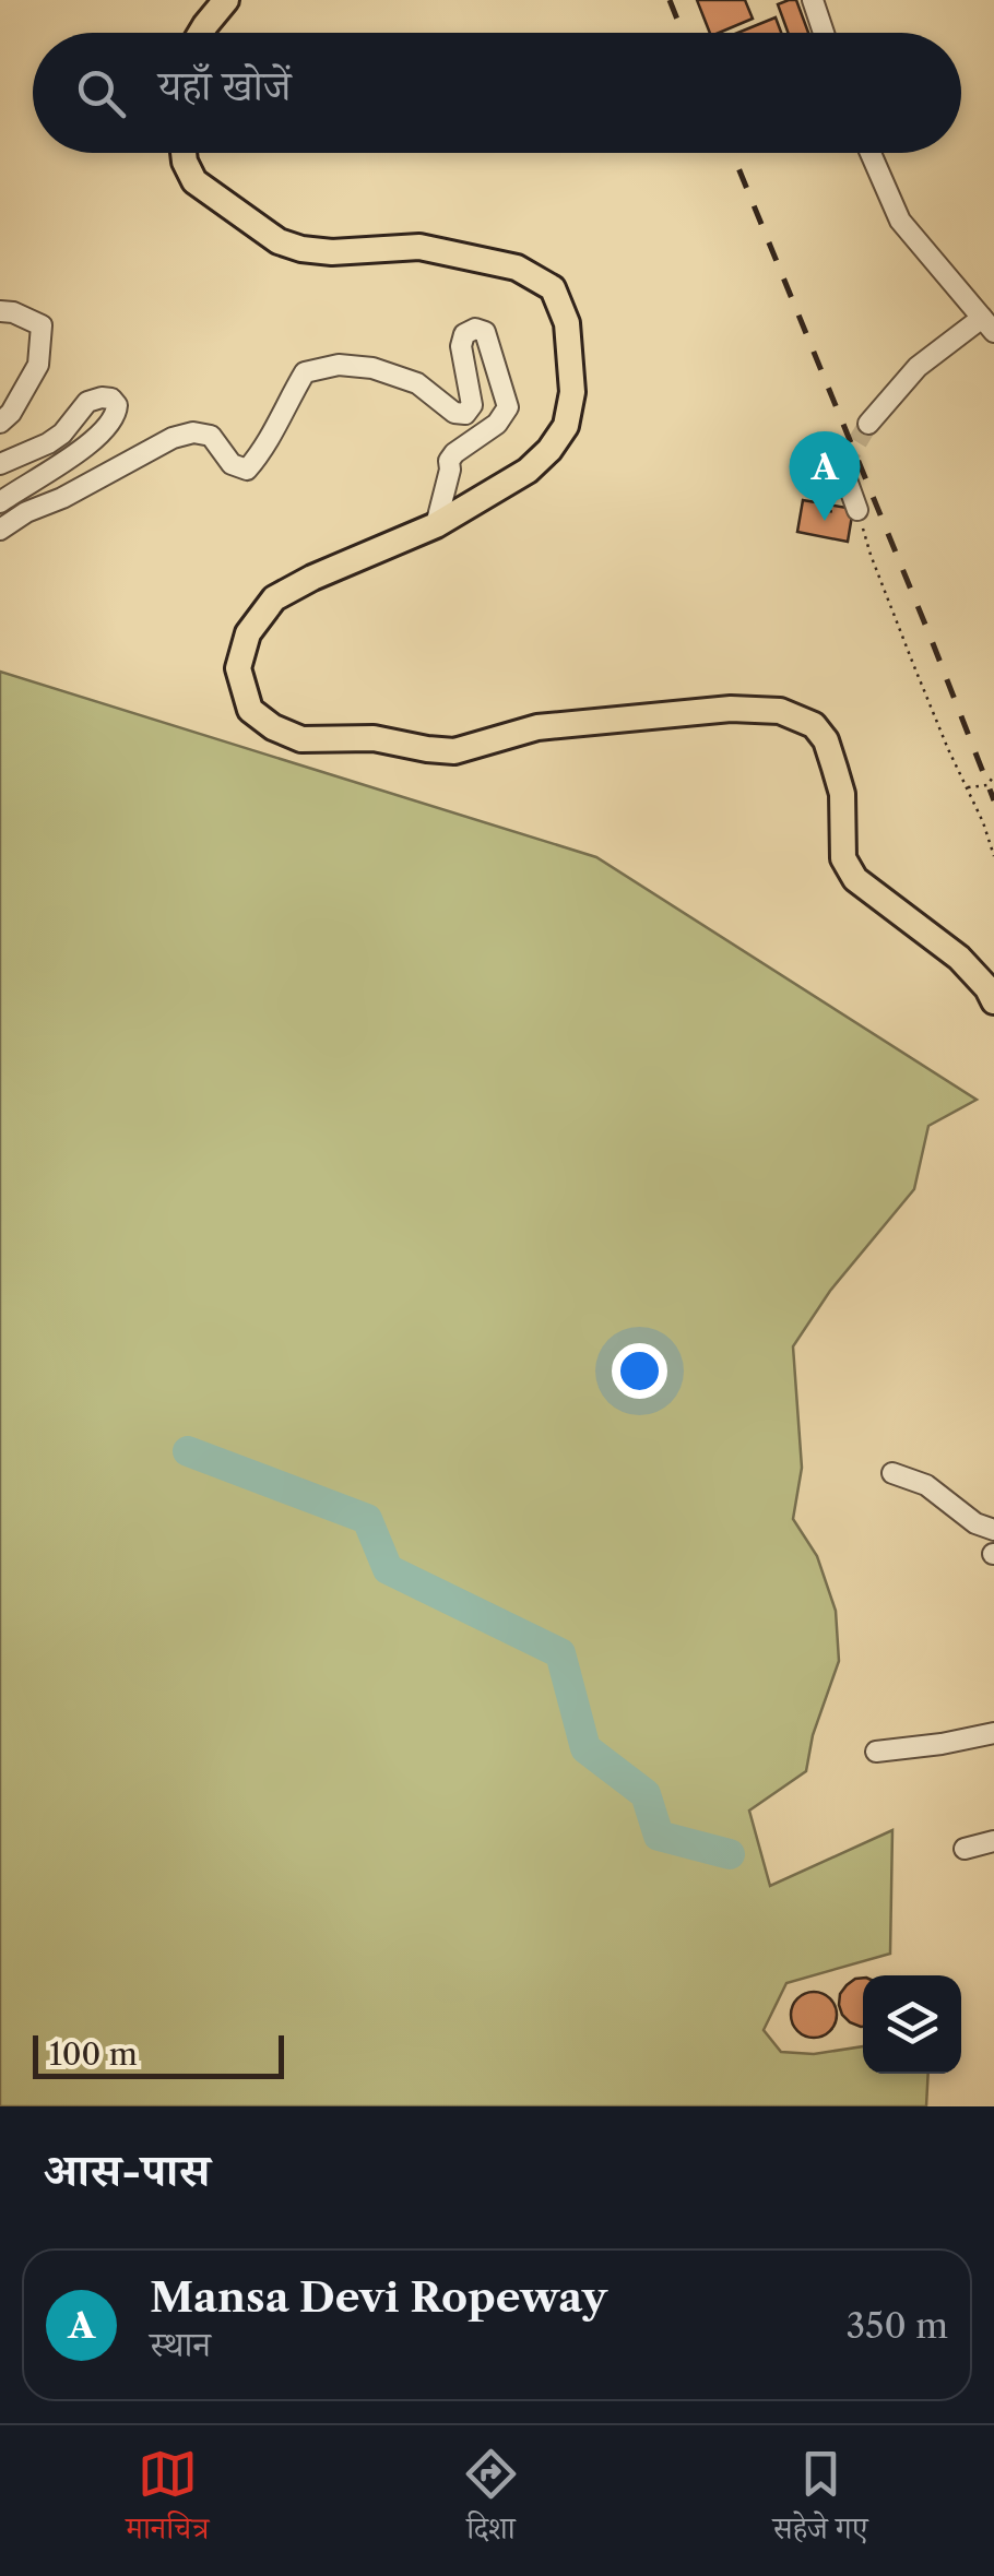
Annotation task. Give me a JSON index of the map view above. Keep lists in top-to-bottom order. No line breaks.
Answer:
{"scale_bar":"100 m","page":{"search":"यहाँ खोजें","pins":"A","scale":"100 m","heading":"आस-पास","list":[{"mark":"A","name":"Mansa Devi Ropeway","note":"स्थान","value":"350 m"}],"nav":["मानचित्र","दिशा","सहेजे गए"]}}
